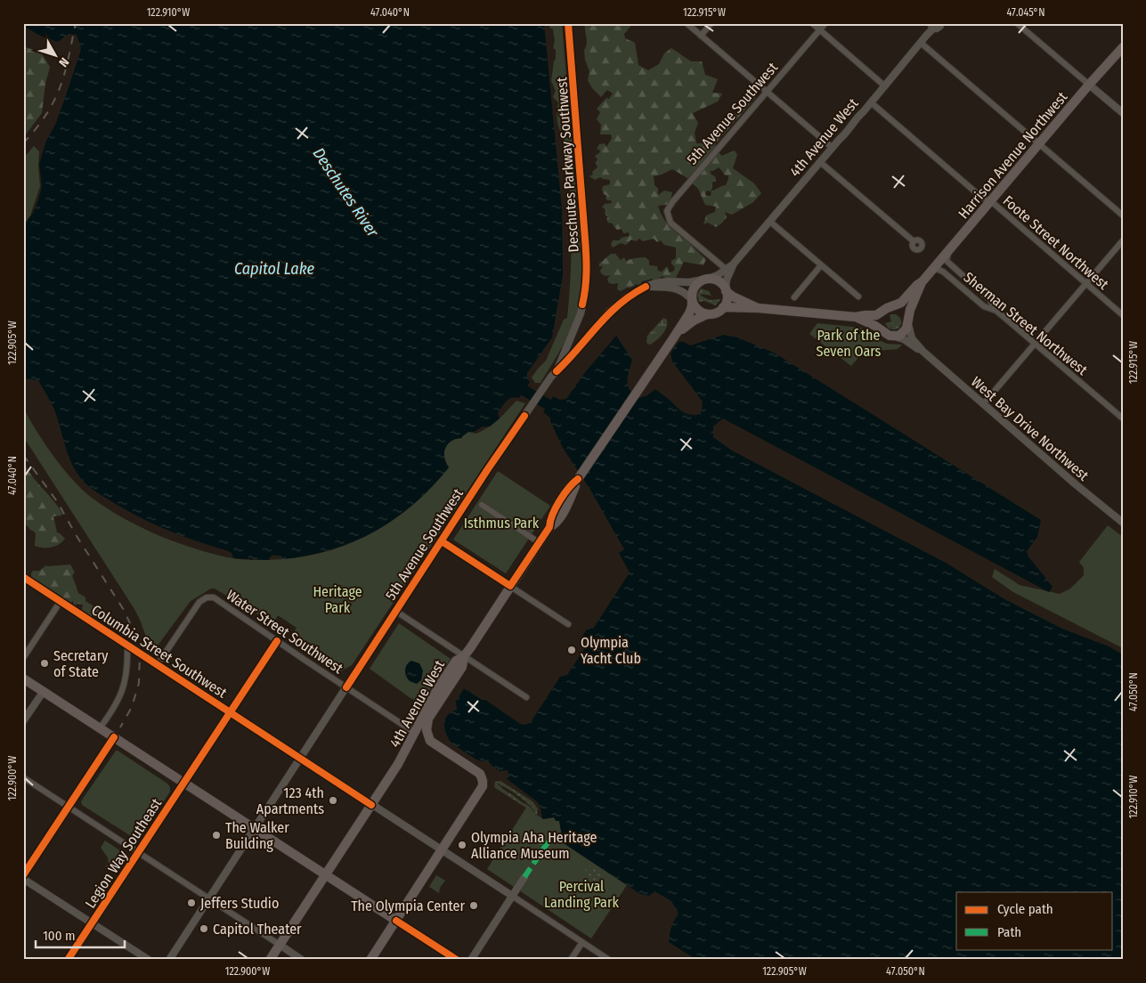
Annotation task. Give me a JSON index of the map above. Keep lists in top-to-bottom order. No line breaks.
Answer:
{"streets":{"main road":["4th Avenue West","Harrison Avenue Northwest"],"street":["5th Avenue Southwest","Deschutes Parkway Southwest","Foote Street Northwest","Sherman Street Northwest","West Bay Drive Northwest","Water Street Southwest","Columbia Street Southwest","Legion Way Southeast"]},"crossings":[["5th Avenue Southwest","4th Avenue West"],["5th Avenue Southwest","Deschutes Parkway Southwest"],["5th Avenue Southwest","Water Street Southwest"],["5th Avenue Southwest","Columbia Street Southwest"],["4th Avenue West","Foote Street Northwest"],["4th Avenue West","Water Street Southwest"],["4th Avenue West","Columbia Street Southwest"],["Harrison Avenue Northwest","Foote Street Northwest"],["Harrison Avenue Northwest","Sherman Street Northwest"],["Harrison Avenue Northwest","West Bay Drive Northwest"],["Water Street Southwest","Columbia Street Southwest"],["Water Street Southwest","Legion Way Southeast"],["Columbia Street Southwest","Legion Way Southeast"]],"water":["Deschutes River","Capitol Lake"],"parks":["Park of the Seven Oars","Isthmus Park","Heritage Park","Percival Landing Park"],"places":["Olympia Yacht Club","Secretary of State","123 4th Apartments","The Walker Building","Olympia Aha Heritage Alliance Museum","Jeffers Studio","The Olympia Center","Capitol Theater"],"legend":["Cycle path","Path"],"scale_bar":"100 m","north":"bottom right","coordinates":["122.910°W","47.040°N","122.915°W","47.045°N","122.905°W","47.050°N","122.900°W"]}
